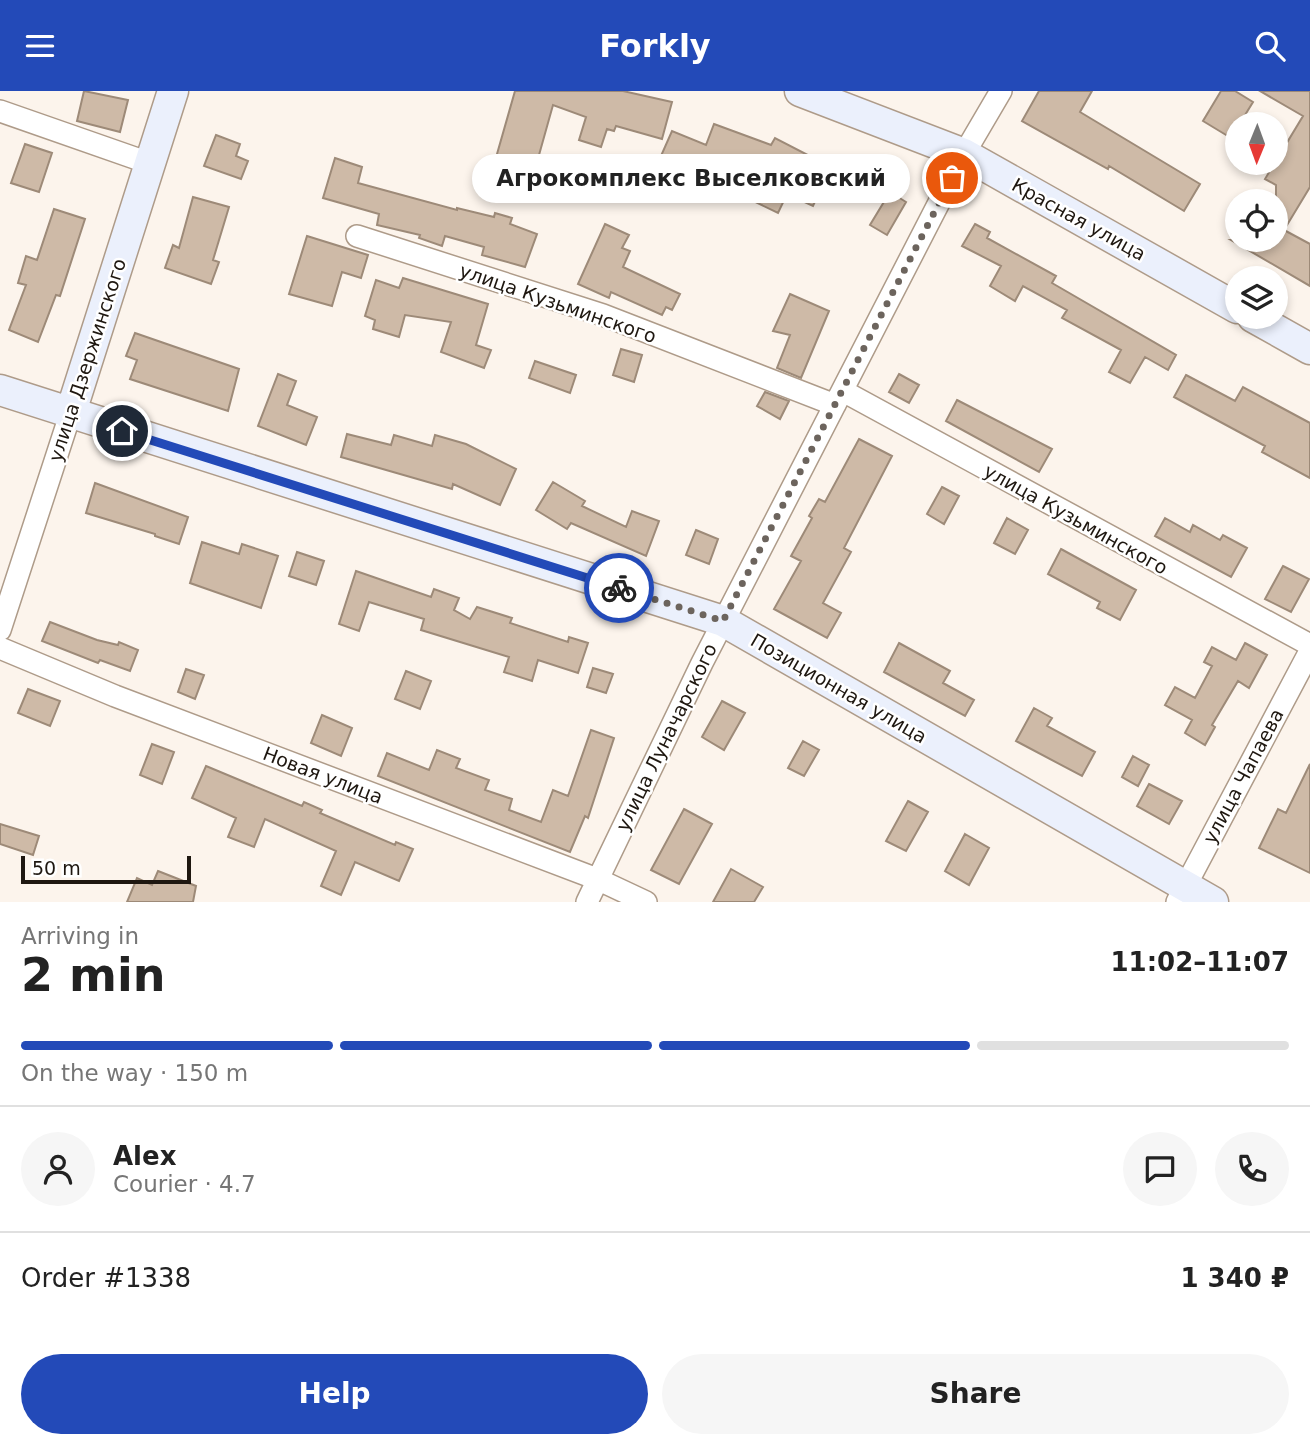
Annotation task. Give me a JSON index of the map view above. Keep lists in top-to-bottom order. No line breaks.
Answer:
{"streets":{"street":["Красная улица","улица Кузьминского","улица Дзержинского","Позиционная улица","улица Луначарского","Новая улица","улица Чапаева"]},"crossings":[["Красная улица","улица Луначарского"],["улица Кузьминского","улица Луначарского"],["улица Дзержинского","Позиционная улица"],["Позиционная улица","улица Луначарского"],["Позиционная улица","улица Чапаева"],["улица Луначарского","Новая улица"]],"places":["Агрокомплекс Выселковский"],"scale_bar":"50 m","north":"bottom","page":{"header":"Forkly","bubble":"Агрокомплекс Выселковский","scale":"50 m","heading":["2 min","Arriving in","11:02–11:07"],"panel":["Alex","Courier · 4.7","Order #1338","1 340 ₽"],"bar":"On the way · 150 m","buttons":["Help","Share"]}}
